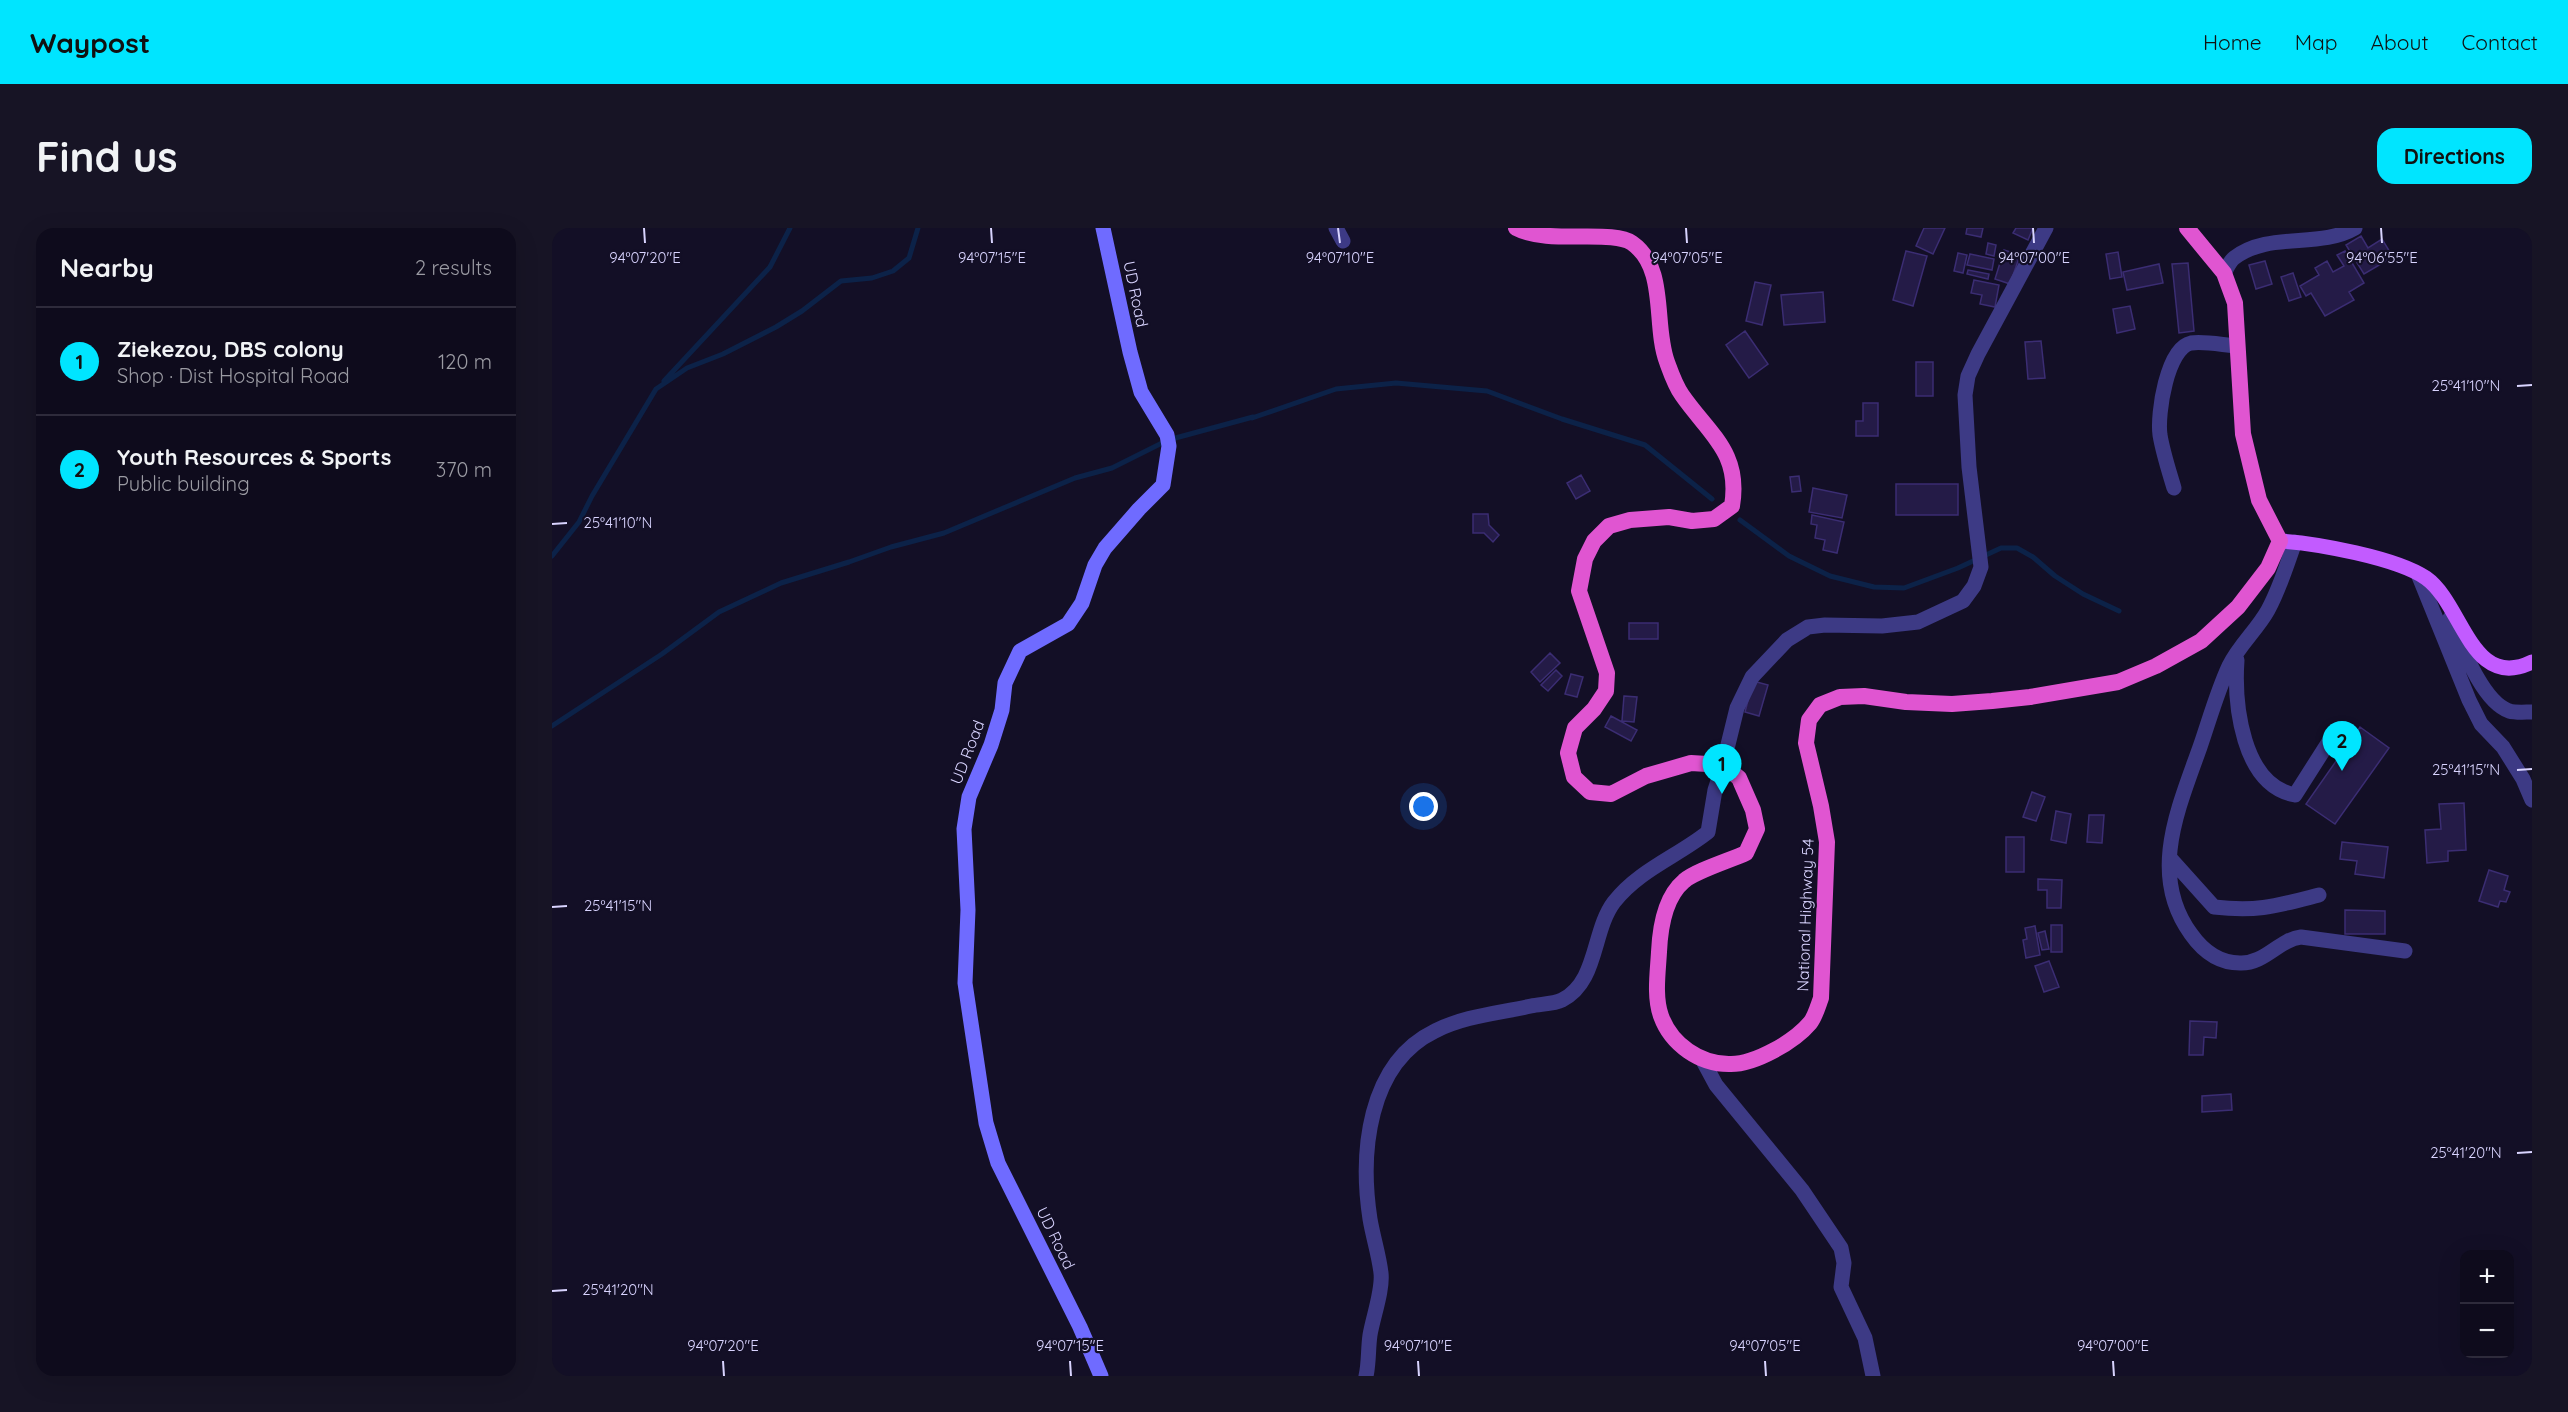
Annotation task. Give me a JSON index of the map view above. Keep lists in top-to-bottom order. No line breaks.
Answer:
{"streets":{"highway":["National Highway 54"],"main road":["UD Road"]},"page":{"header":"Waypost","nav":["Home","Map","About","Contact"],"buttons":"Directions","title":"Find us","heading":["Nearby","2 results"],"list":[{"mark":"1","name":"Ziekezou, DBS colony","note":"Shop · Dist Hospital Road","value":"120 m"},{"mark":"2","name":"Youth Resources & Sports","note":"Public building","value":"370 m"}],"pins":["2","1"],"map_buttons":["+","−"]},"coordinates":["94°07'20\"E","94°07'15\"E","94°07'10\"E","94°07'05\"E","94°07'00\"E","94°06'55\"E","25°41'10\"N","25°41'15\"N","25°41'20\"N"]}
